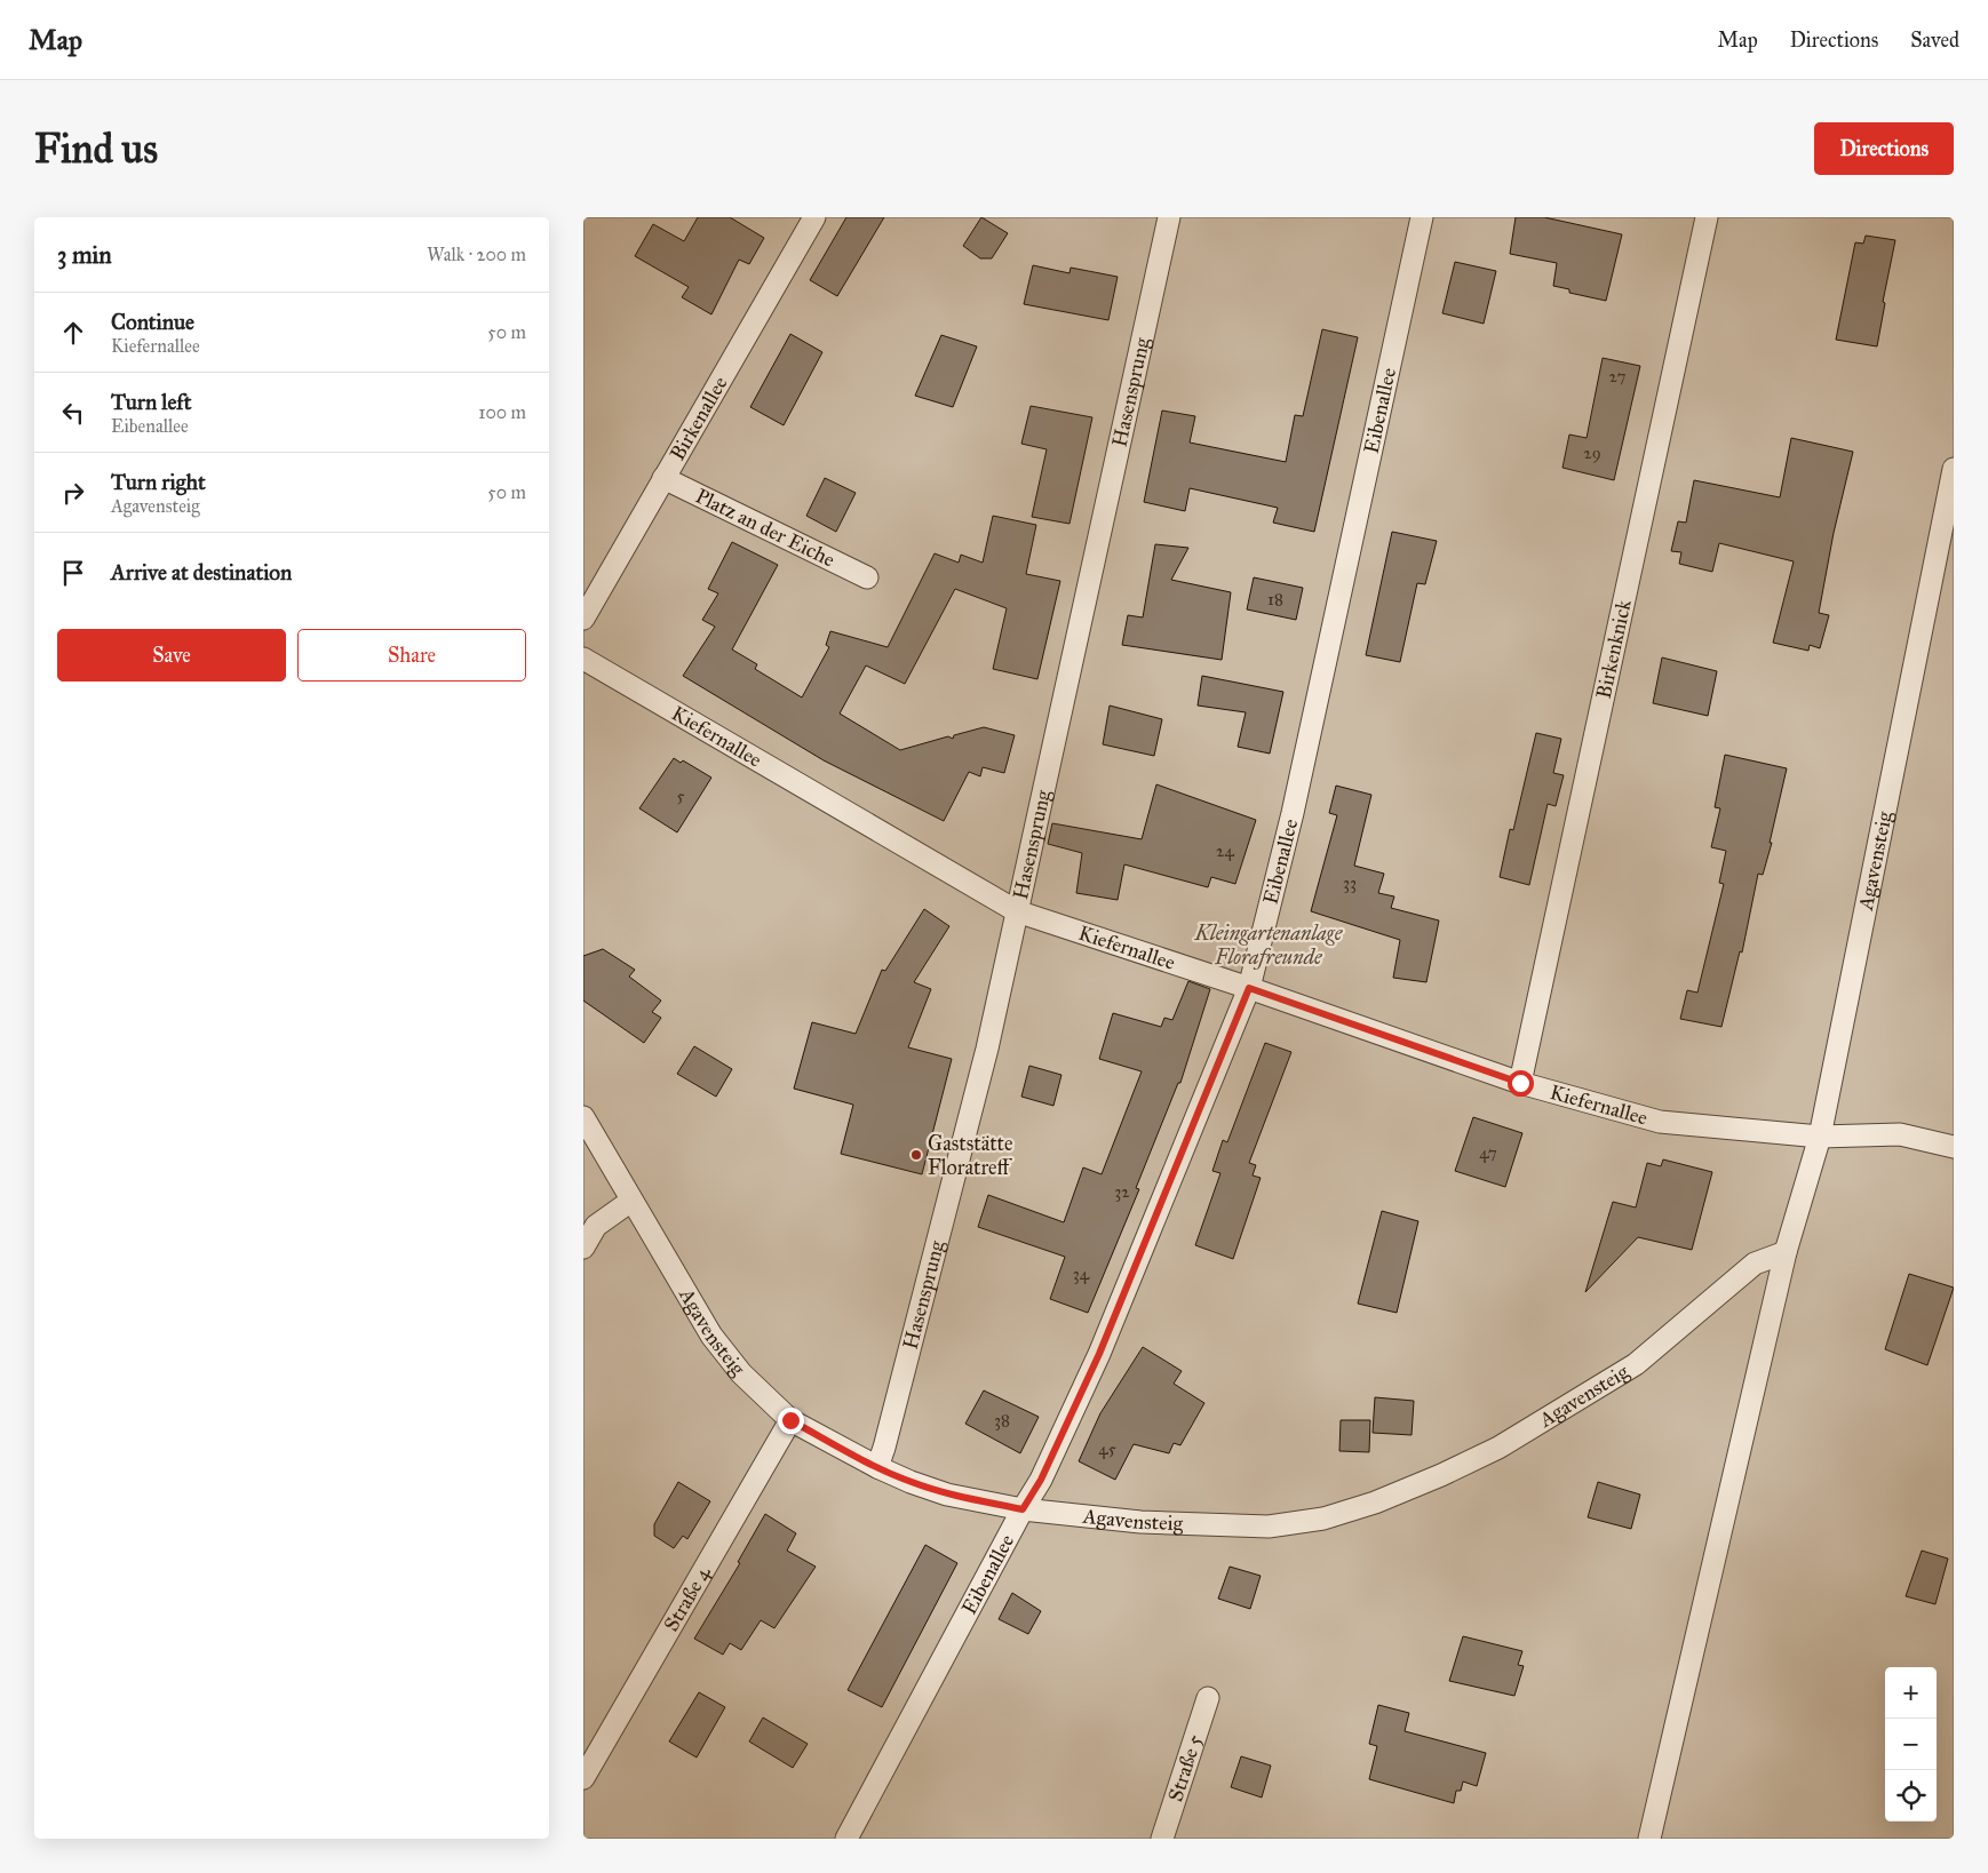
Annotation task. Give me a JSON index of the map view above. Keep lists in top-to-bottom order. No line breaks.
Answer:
{"streets":{"lane":["Hasensprung","Eibenallee","Birkenallee","Platz an der Eiche","Birkenknick","Kiefernallee","Agavensteig","Straße 4","Straße 5"]},"crossings":[["Hasensprung","Kiefernallee"],["Hasensprung","Agavensteig"],["Eibenallee","Kiefernallee"],["Eibenallee","Agavensteig"],["Birkenallee","Platz an der Eiche"],["Birkenknick","Kiefernallee"],["Kiefernallee","Agavensteig"],["Agavensteig","Straße 4"]],"parks":["Kleingartenanlage Florafreunde"],"places":["Gaststätte Floratreff"],"house_numbers":["27","29","18","5","24","33","47","32","34","38","45"],"page":{"header":"Map","nav":["Map","Directions","Saved"],"buttons":["Directions",["Save","Share"]],"title":"Find us","heading":["3 min","Walk · 200 m"],"list":[["Continue","Kiefernallee","50 m"],["Turn left","Eibenallee","100 m"],["Turn right","Agavensteig","50 m"],"Arrive at destination"],"map_buttons":["+","−"]}}
